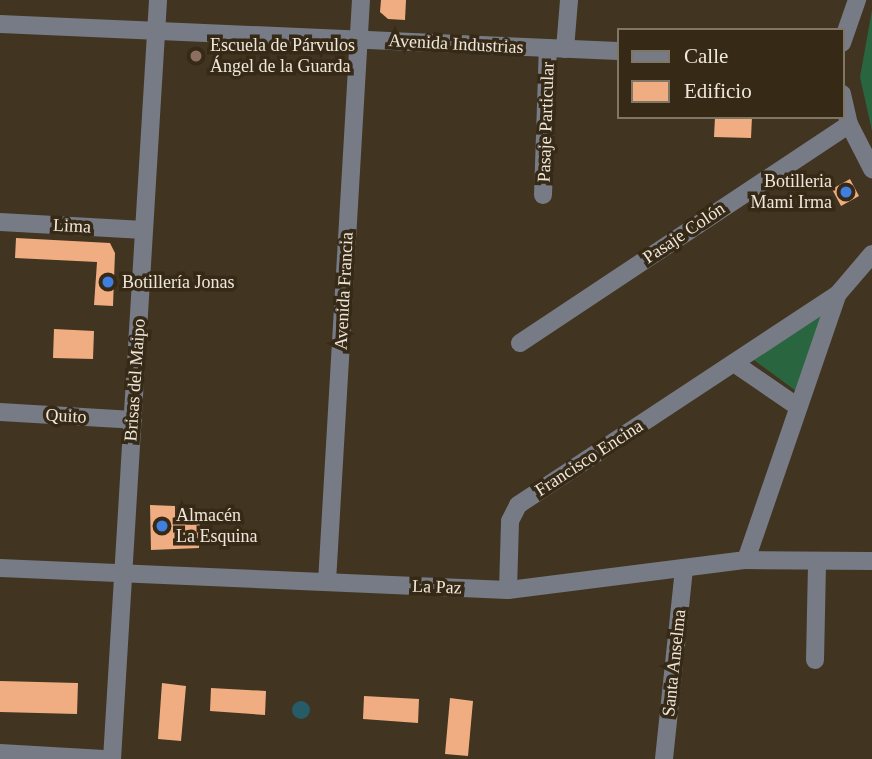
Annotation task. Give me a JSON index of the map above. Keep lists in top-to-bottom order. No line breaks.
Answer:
{"streets":{"street":["Avenida Industrias","Pasaje Particular","Lima","Pasaje Colón","Avenida Francia","Brisas del Maipo","Quito","Francisco Encina","La Paz","Santa Anselma"]},"crossings":[["Avenida Industrias","Pasaje Particular"],["Avenida Industrias","Avenida Francia"],["Avenida Industrias","Brisas del Maipo"],["Lima","Brisas del Maipo"],["Avenida Francia","La Paz"],["Brisas del Maipo","Quito"],["Brisas del Maipo","La Paz"],["Francisco Encina","La Paz"],["La Paz","Santa Anselma"]],"places":["Escuela de Párvulos Ángel de la Guarda","Botilleria Mami Irma","Botillería Jonas","Almacén La Esquina"],"legend":["Calle","Edificio"]}
